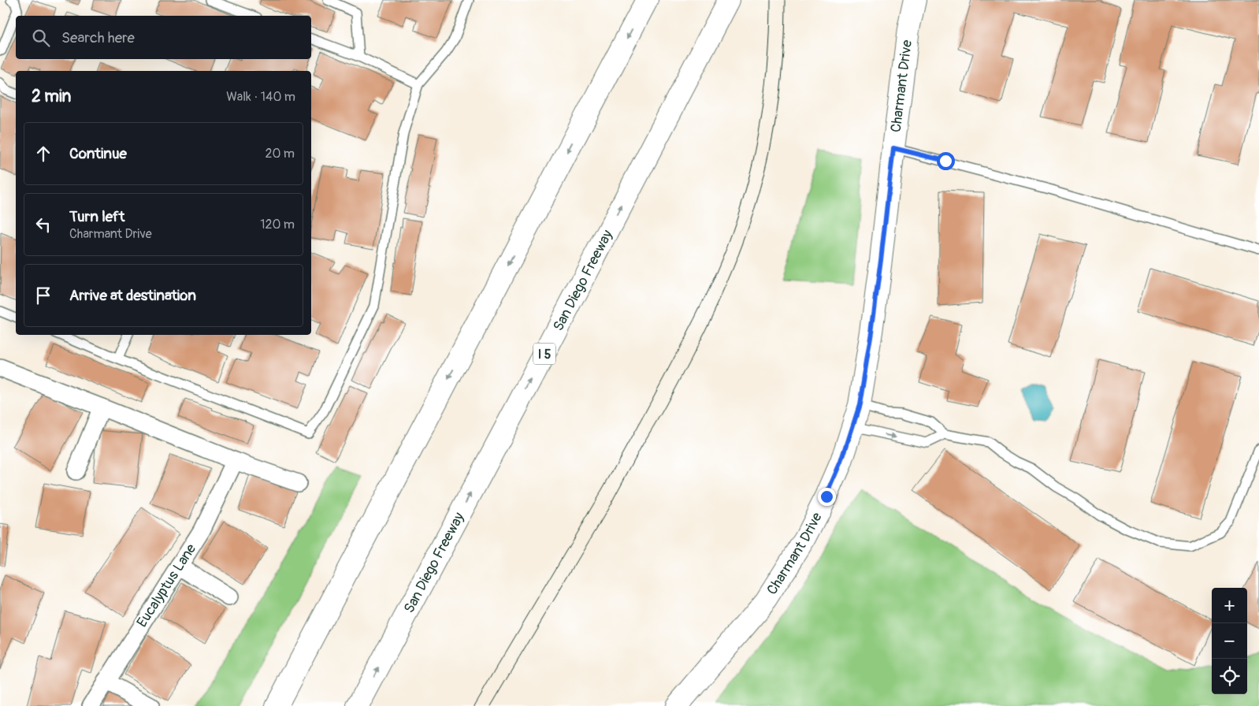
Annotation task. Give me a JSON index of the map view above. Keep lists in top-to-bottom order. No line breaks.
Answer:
{"streets":{"main road":["Charmant Drive","San Diego Freeway","I 5"],"street":["Eucalyptus Lane"]},"page":{"search":"Search here","heading":["2 min","Walk · 140 m"],"list":[["Continue","20 m"],["Turn left","Charmant Drive","120 m"],"Arrive at destination"],"map_buttons":["+","−"]}}
